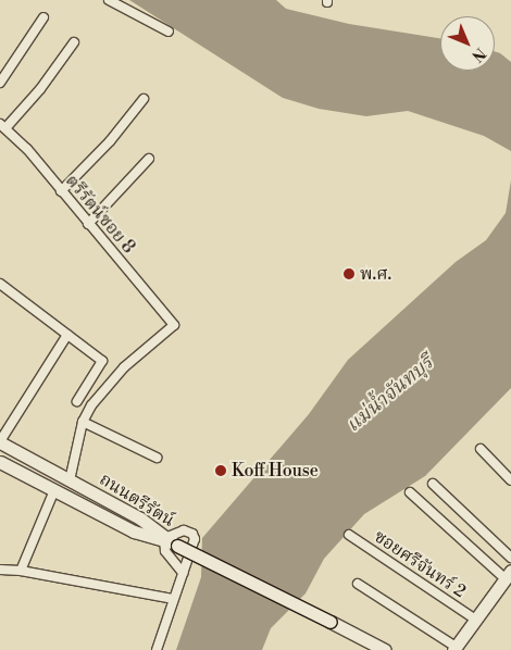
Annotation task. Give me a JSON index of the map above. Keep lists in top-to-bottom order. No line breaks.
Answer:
{"streets":{"main road":["ถนนตรีรัตน์"],"street":["ตรีรัตน์ซอย 8","ซอยศรีจันทร์ 2"]},"water":["แม่น้ำจันทบุรี"],"places":["พ.ศ.","Koff House"],"north":"bottom right"}
